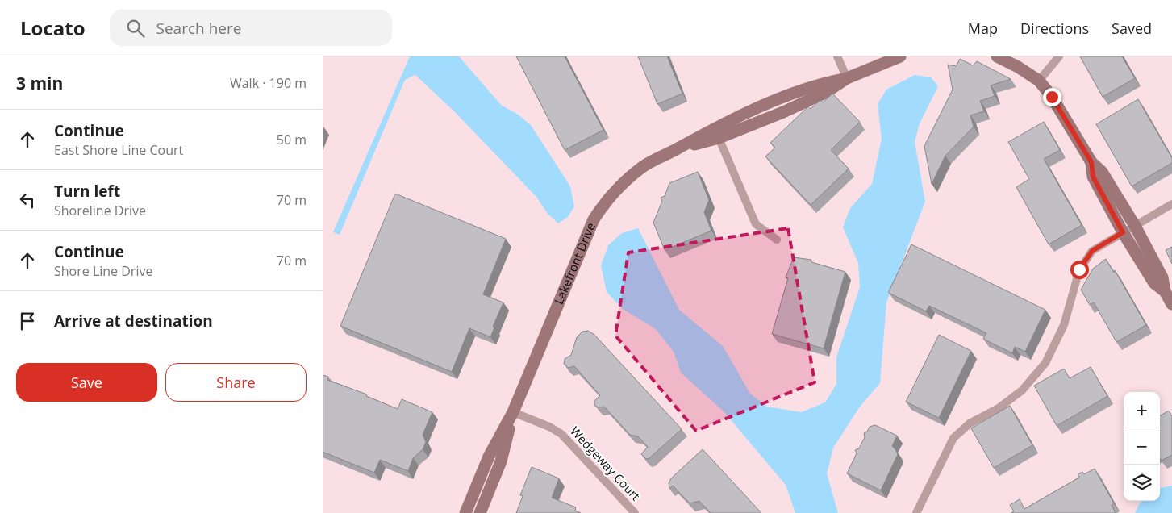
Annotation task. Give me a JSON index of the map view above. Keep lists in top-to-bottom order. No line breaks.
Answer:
{"streets":{"street":["Lakefront Drive","Wedgeway Court"]},"crossings":[["Lakefront Drive","Wedgeway Court"]],"page":{"header":"Locato","search":"Search here","nav":["Map","Directions","Saved"],"heading":["3 min","Walk · 190 m"],"list":[["Continue","East Shore Line Court","50 m"],["Turn left","Shoreline Drive","70 m"],["Continue","Shore Line Drive","70 m"],"Arrive at destination"],"buttons":["Save","Share"],"map_buttons":["+","−"]}}
